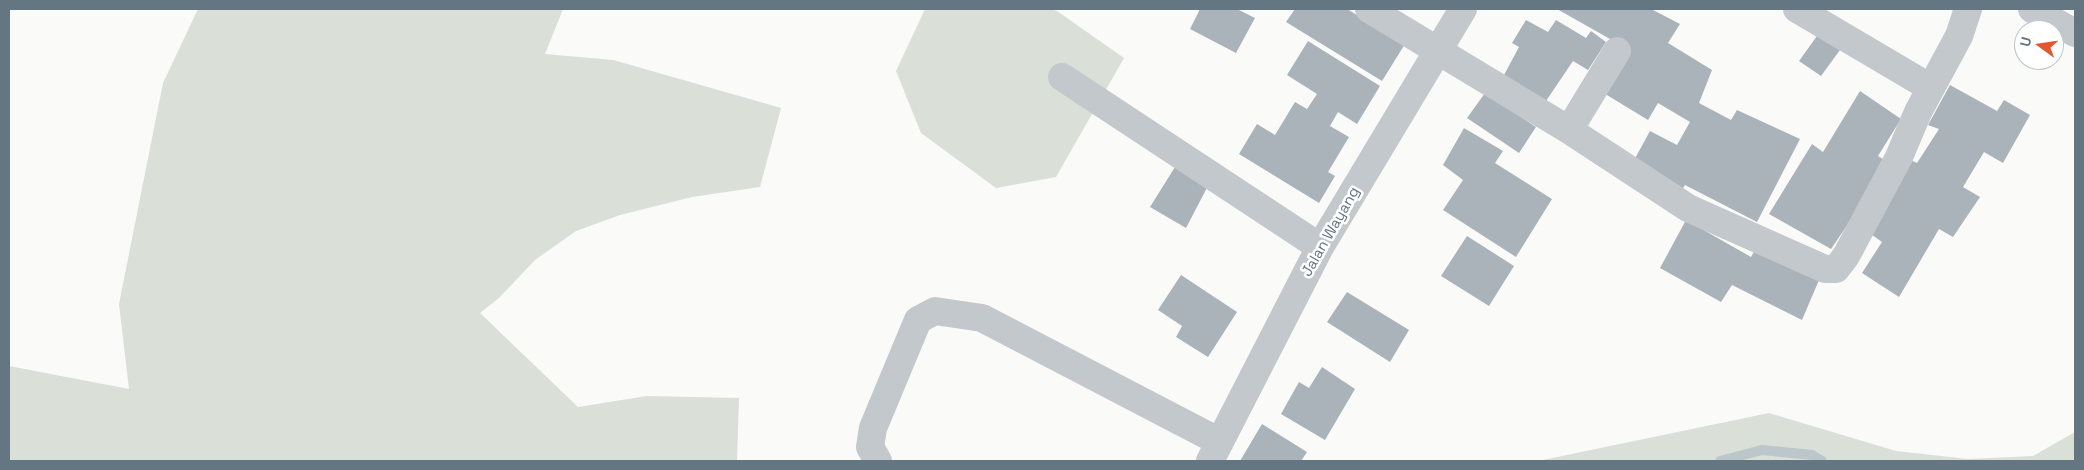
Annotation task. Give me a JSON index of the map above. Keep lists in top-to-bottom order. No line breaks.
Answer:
{"streets":{"street":["Jalan Wayang"]},"north":"left"}
